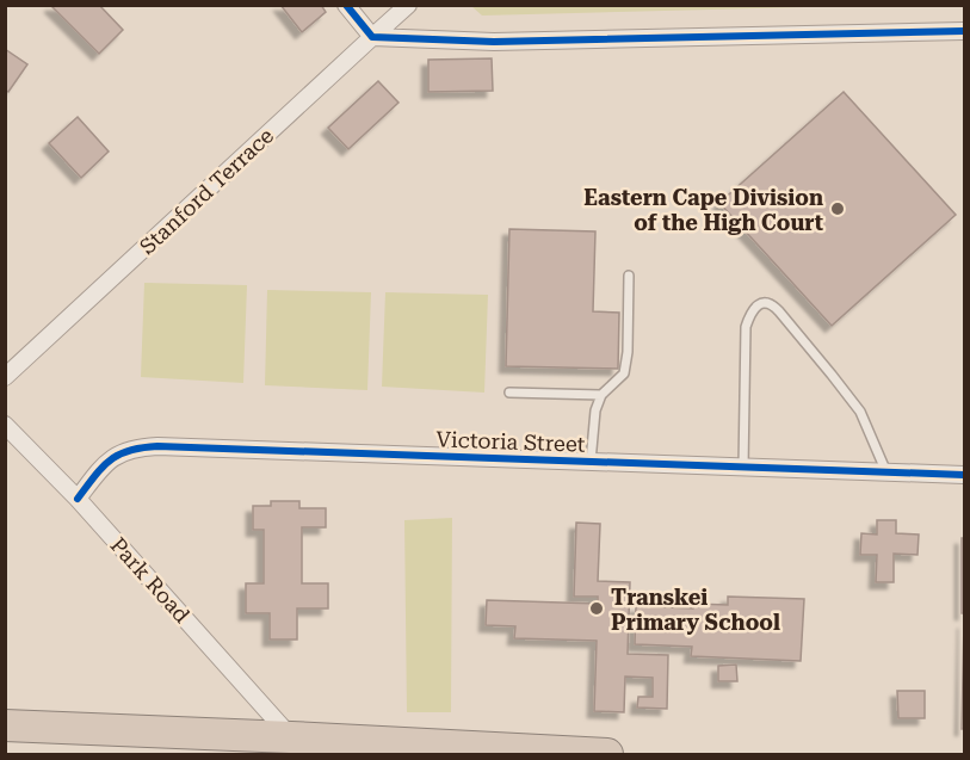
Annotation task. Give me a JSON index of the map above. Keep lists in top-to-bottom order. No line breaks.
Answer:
{"streets":{"street":["Stanford Terrace","Victoria Street","Park Road"]},"crossings":[["Victoria Street","Park Road"]],"places":["Eastern Cape Division of the High Court","Transkei Primary School"]}
